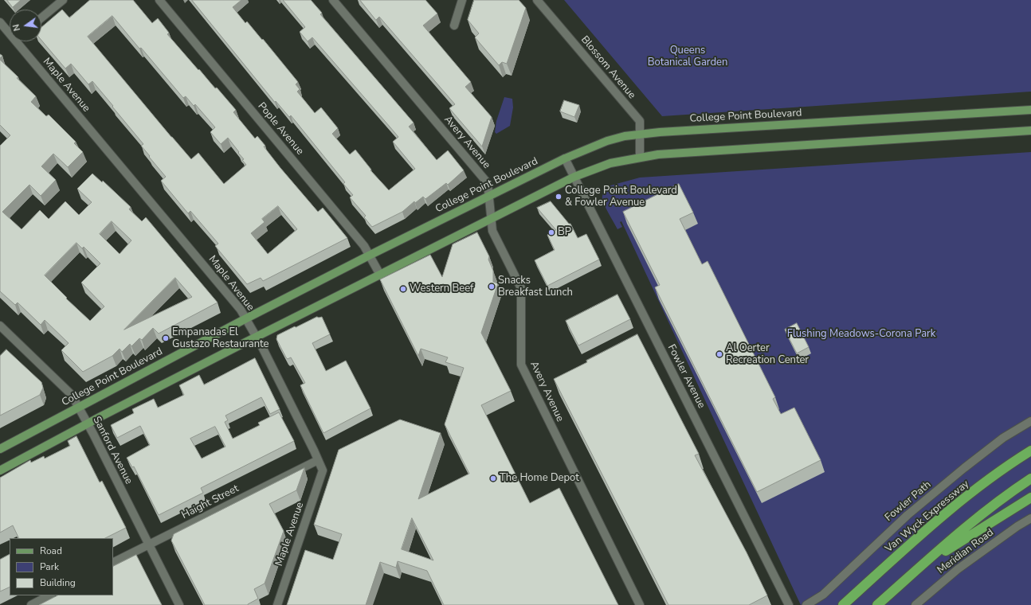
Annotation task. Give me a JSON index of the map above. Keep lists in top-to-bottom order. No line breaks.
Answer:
{"streets":{"highway":["Van Wyck Expressway"],"main road":["College Point Boulevard"],"street":["Blossom Avenue","Maple Avenue","Pople Avenue","Avery Avenue","Fowler Avenue","Sanford Avenue","Fowler Path","Haight Street","Meridian Road"]},"crossings":[["Blossom Avenue","College Point Boulevard"],["Maple Avenue","College Point Boulevard"],["Maple Avenue","Haight Street"],["College Point Boulevard","Pople Avenue"],["College Point Boulevard","Avery Avenue"],["College Point Boulevard","Fowler Avenue"],["College Point Boulevard","Sanford Avenue"],["Sanford Avenue","Haight Street"]],"parks":["Queens Botanical Garden","Flushing Meadows-Corona Park"],"places":["College Point Boulevard & Fowler Avenue","BP","Snacks Breakfast Lunch","Western Beef","Empanadas El Gustazo Restaurante","Al Oerter Recreation Center","The Home Depot"],"legend":["Road","Park","Building"],"north":"left"}
